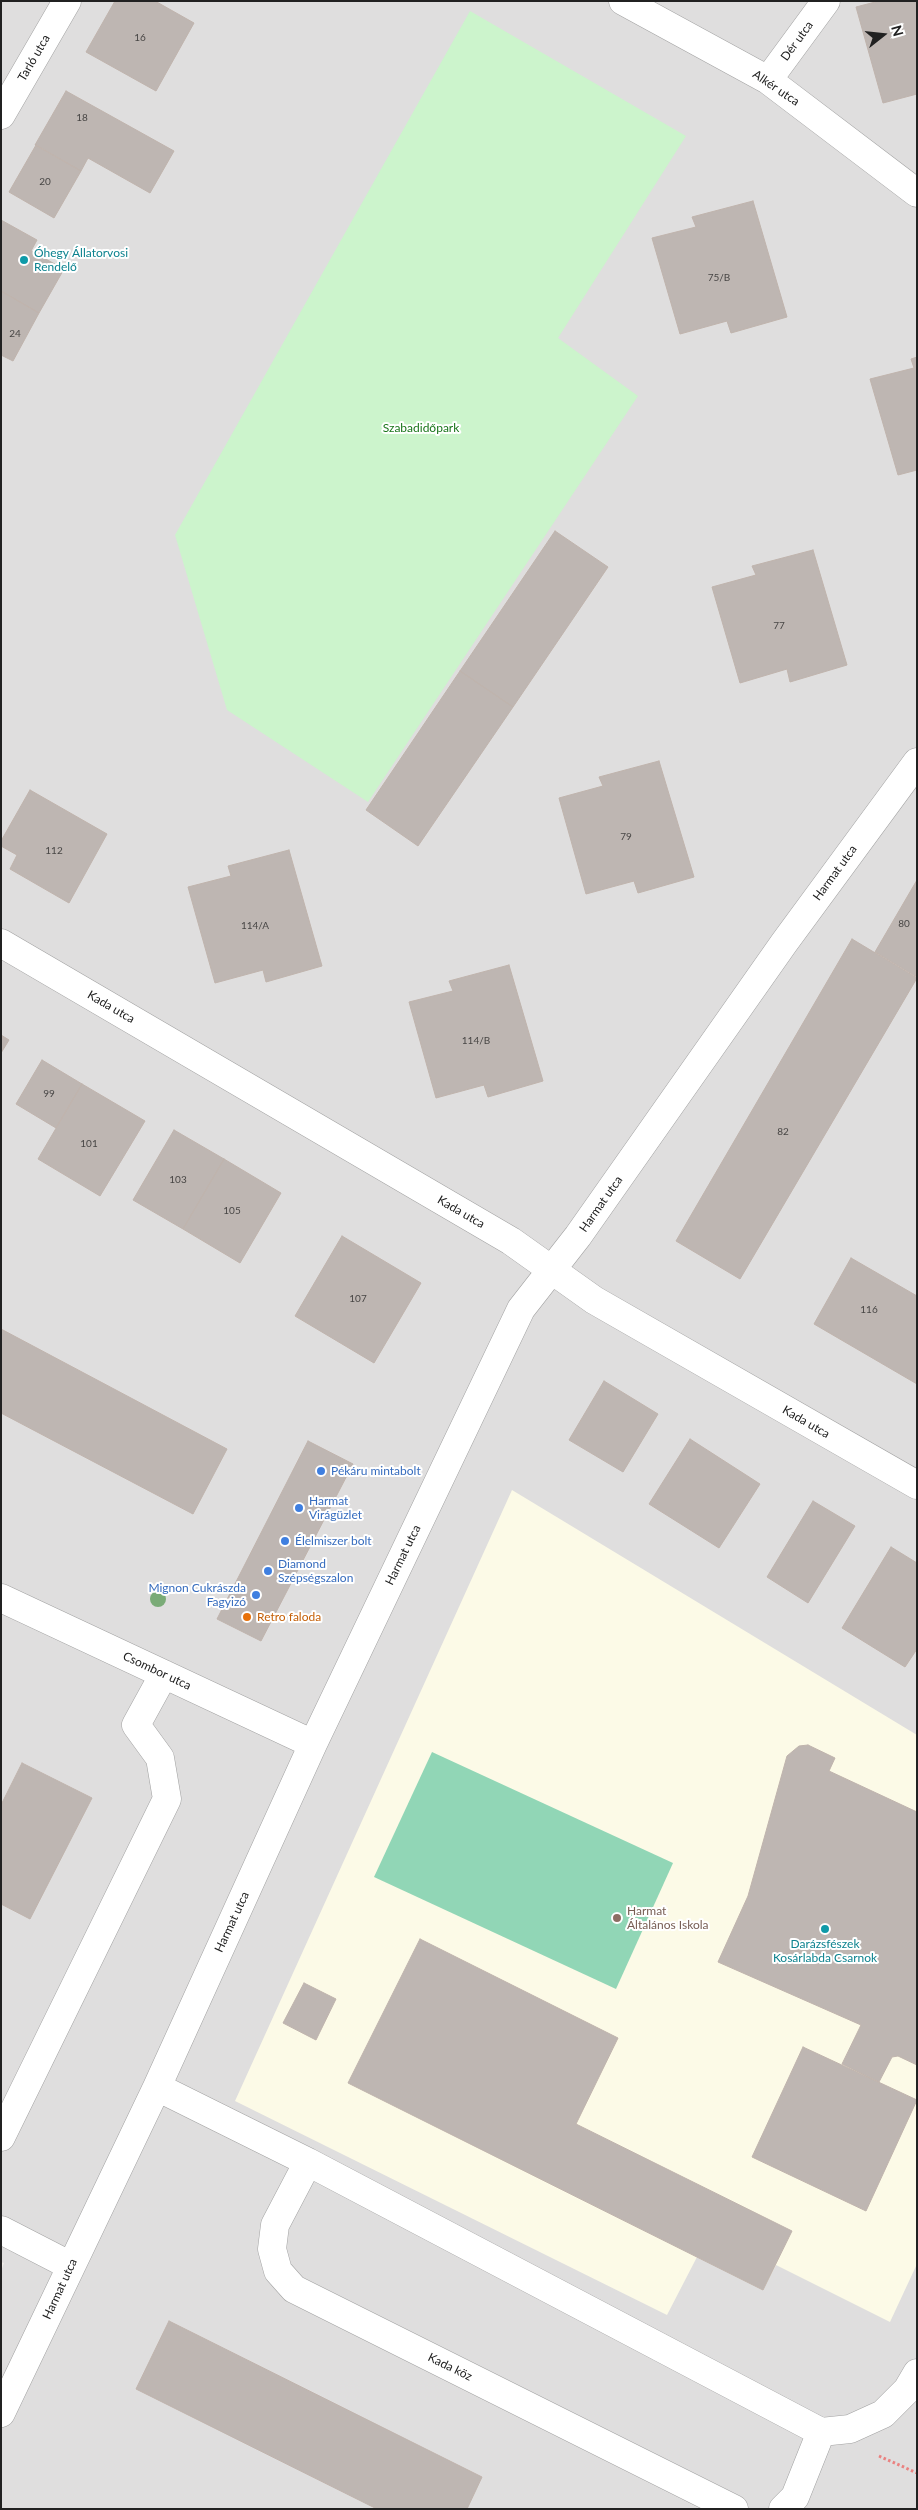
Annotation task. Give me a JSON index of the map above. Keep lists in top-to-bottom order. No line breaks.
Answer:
{"streets":{"street":["Dér utca","Tarló utca","Alkér utca","Harmat utca","Kada utca","Csombor utca","Kada köz"]},"crossings":[["Dér utca","Alkér utca"],["Harmat utca","Kada utca"],["Harmat utca","Csombor utca"]],"parks":["Szabadidőpark"],"places":["Óhegy Állatorvosi Rendelő","Pékáru mintabolt","Harmat Virágüzlet","Élelmiszer bolt","Diamond Szépségszalon","Mignon Cukrászda Fagyizó","Retro faloda","Harmat Általános Iskola","Darázsfészek Kosárlabda Csarnok"],"house_numbers":["16","18","20","75/B","24","77","79","112","80","114/A","114/B","99","82","101","103","105","107","116"],"north":"right"}
